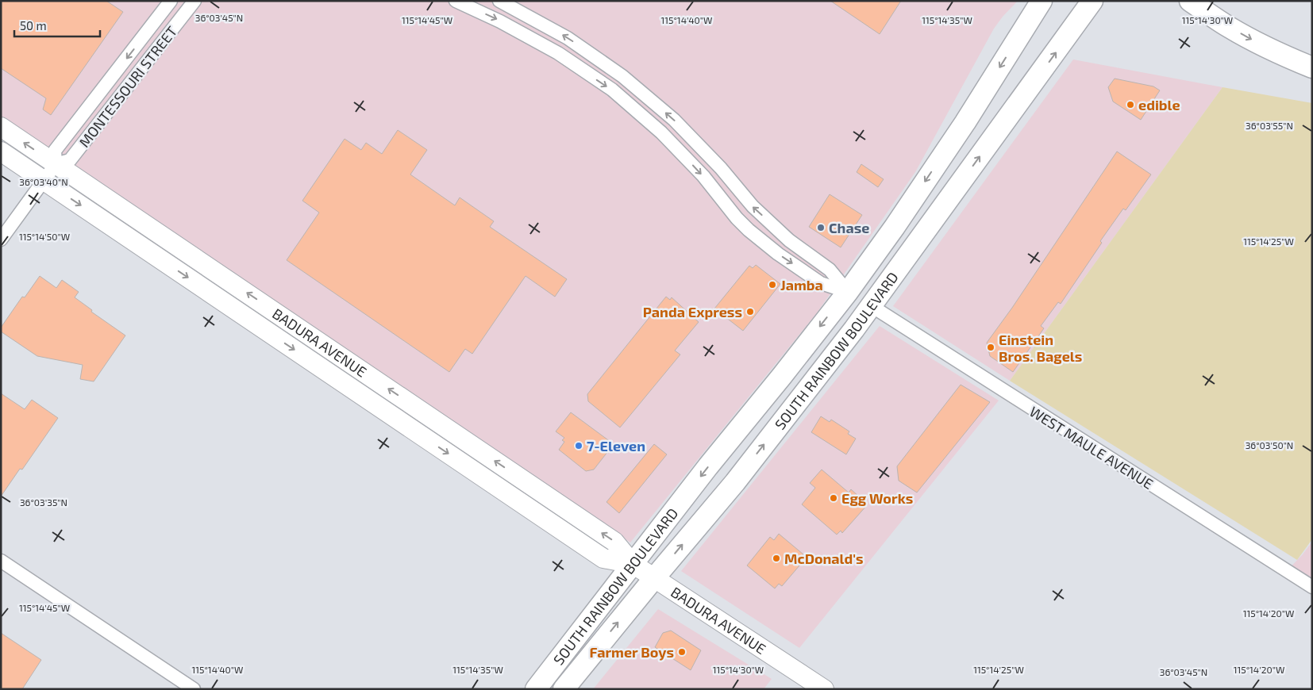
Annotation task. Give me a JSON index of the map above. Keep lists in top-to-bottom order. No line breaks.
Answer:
{"streets":{"main road":["BADURA AVENUE","SOUTH RAINBOW BOULEVARD"],"street":["MONTESSOURI STREET","WEST MAULE AVENUE"]},"crossings":[["MONTESSOURI STREET","BADURA AVENUE"],["BADURA AVENUE","SOUTH RAINBOW BOULEVARD"],["SOUTH RAINBOW BOULEVARD","WEST MAULE AVENUE"]],"places":["edible","Chase","Jamba","Panda Express","Einstein Bros. Bagels","7-Eleven","Egg Works","McDonald's","Farmer Boys"],"scale_bar":"50 m","coordinates":["36°03'45\"N","115°14'45\"W","115°14'40\"W","115°14'35\"W","115°14'30\"W","36°03'55\"N","36°03'40\"N","115°14'50\"W","115°14'25\"W","36°03'50\"N","36°03'35\"N","115°14'20\"W"]}
